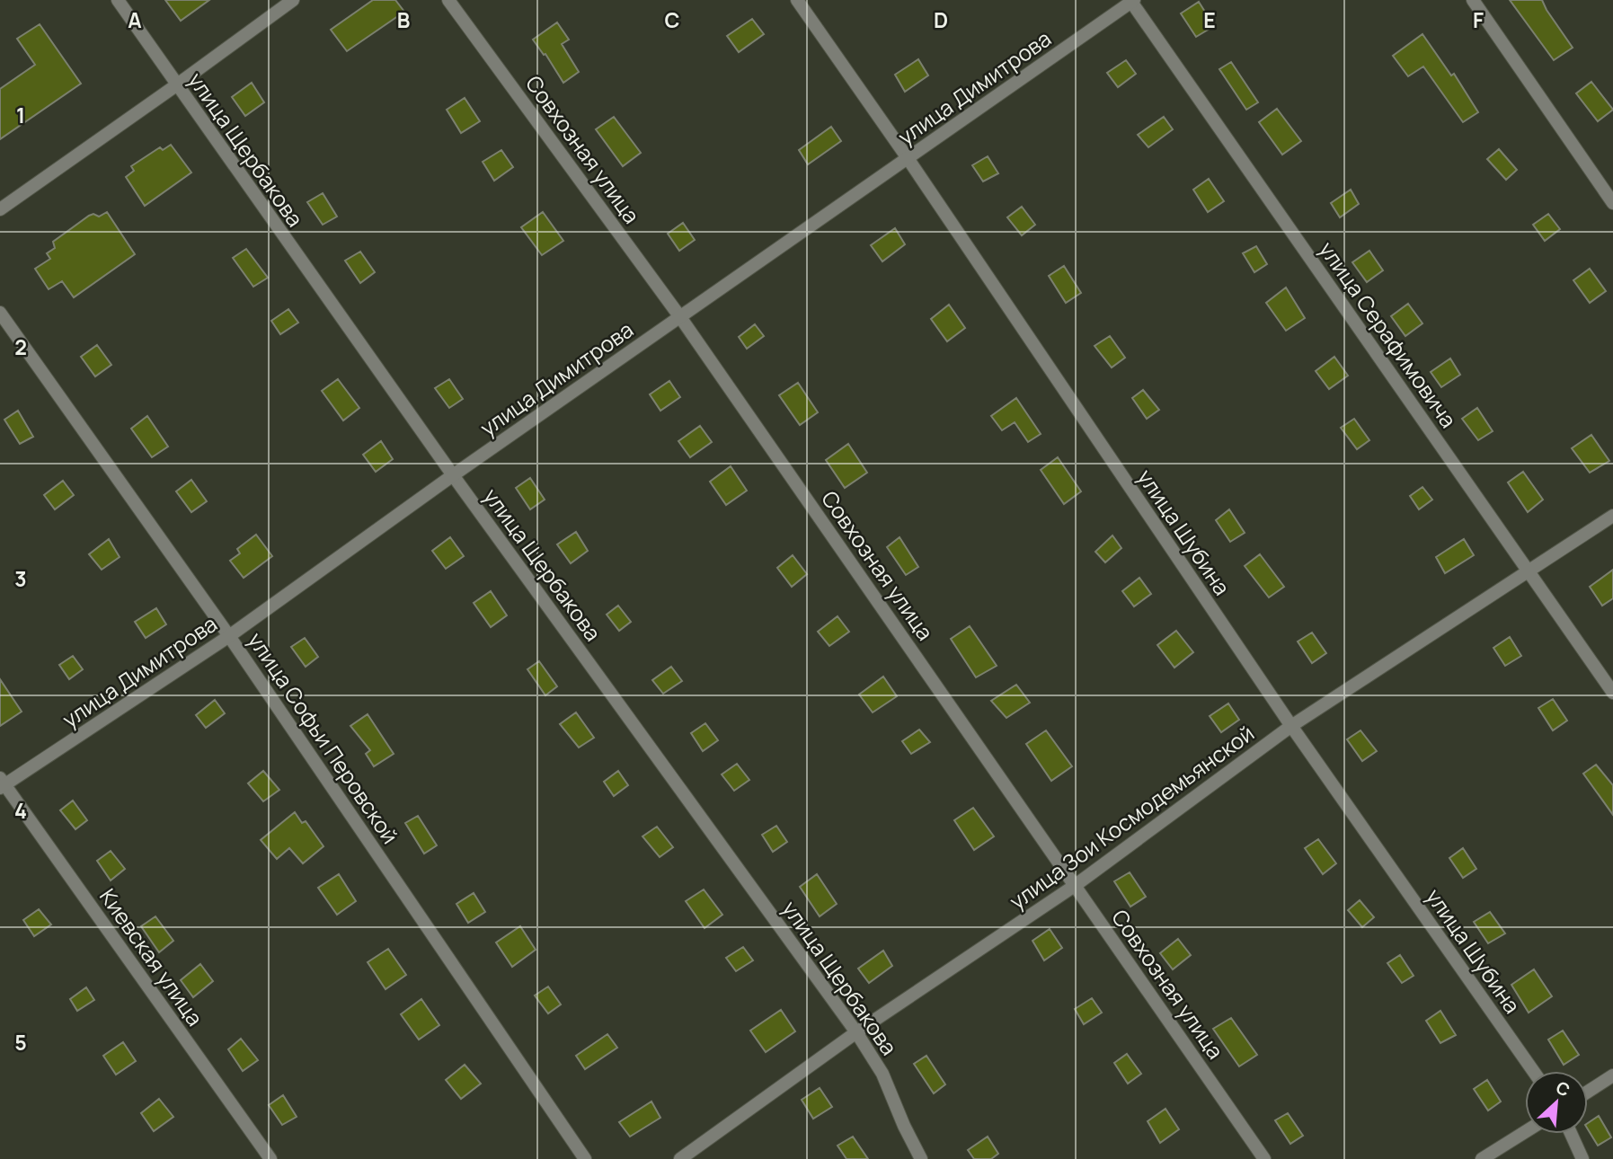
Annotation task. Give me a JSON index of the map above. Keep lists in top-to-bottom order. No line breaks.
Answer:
{"streets":{"street":["улица Димитрова","улица Щербакова","Совхозная улица","улица Серафимовича","улица Шубина","улица Софьи Перовской","улица Зои Космодемьянской","Киевская улица"]},"crossings":[["улица Димитрова","улица Щербакова"],["улица Димитрова","Совхозная улица"],["улица Димитрова","улица Серафимовича"],["улица Димитрова","улица Шубина"],["улица Димитрова","улица Софьи Перовской"],["улица Димитрова","Киевская улица"],["улица Щербакова","улица Зои Космодемьянской"],["Совхозная улица","улица Зои Космодемьянской"],["улица Серафимовича","улица Зои Космодемьянской"],["улица Шубина","улица Зои Космодемьянской"]],"north":"top right","grid":{"columns":["A","B","C","D","E","F"],"rows":["1","2","3","4","5"]}}
